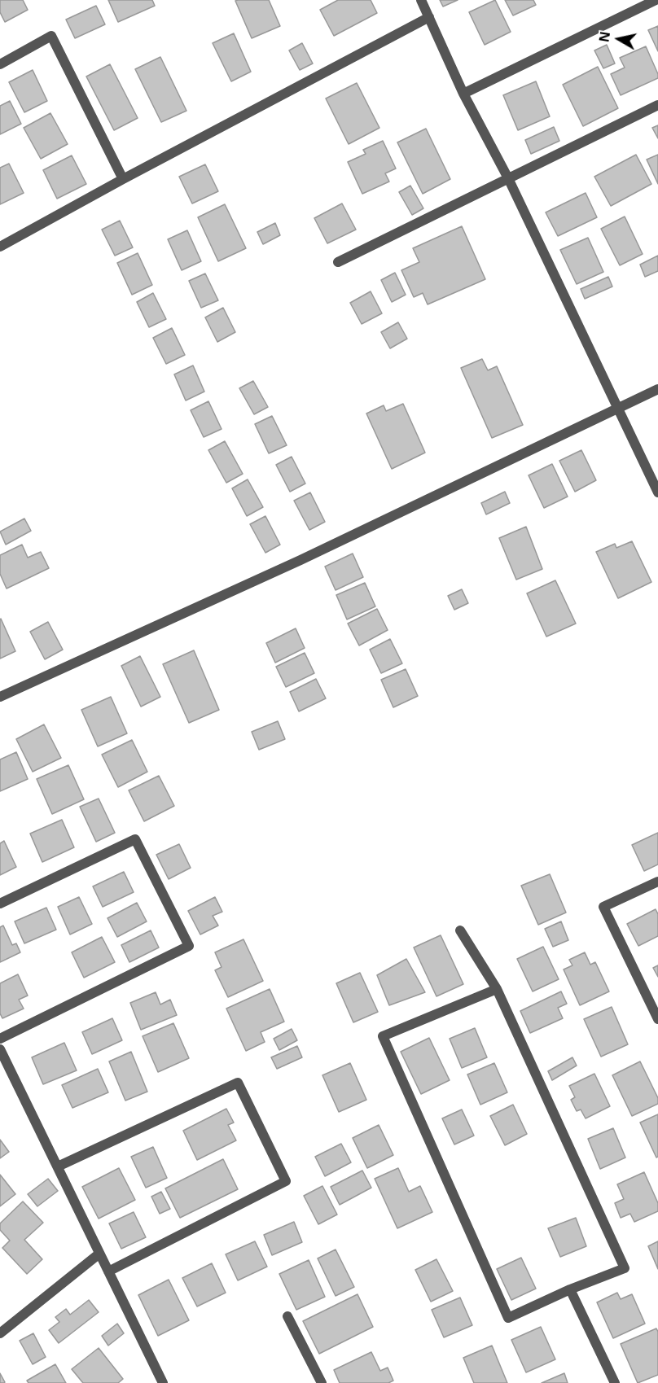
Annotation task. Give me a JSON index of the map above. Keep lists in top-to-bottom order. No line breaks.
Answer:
{"north":"left"}
